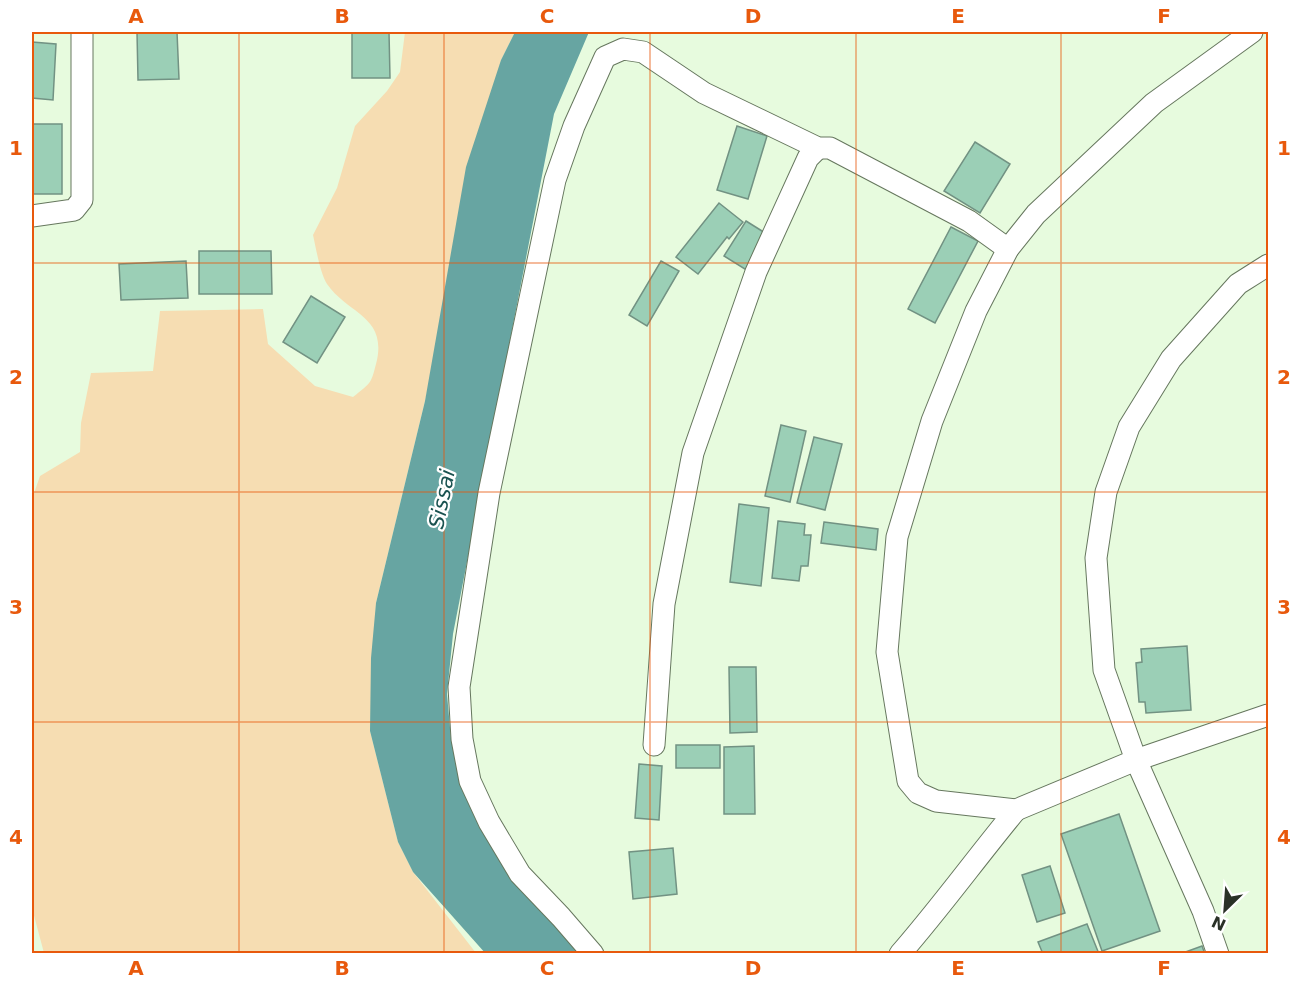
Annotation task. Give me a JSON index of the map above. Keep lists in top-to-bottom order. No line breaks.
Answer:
{"water":["Sissai"],"north":"bottom left","grid":{"columns":["A","B","C","D","E","F"],"rows":["1","2","3","4"]}}
